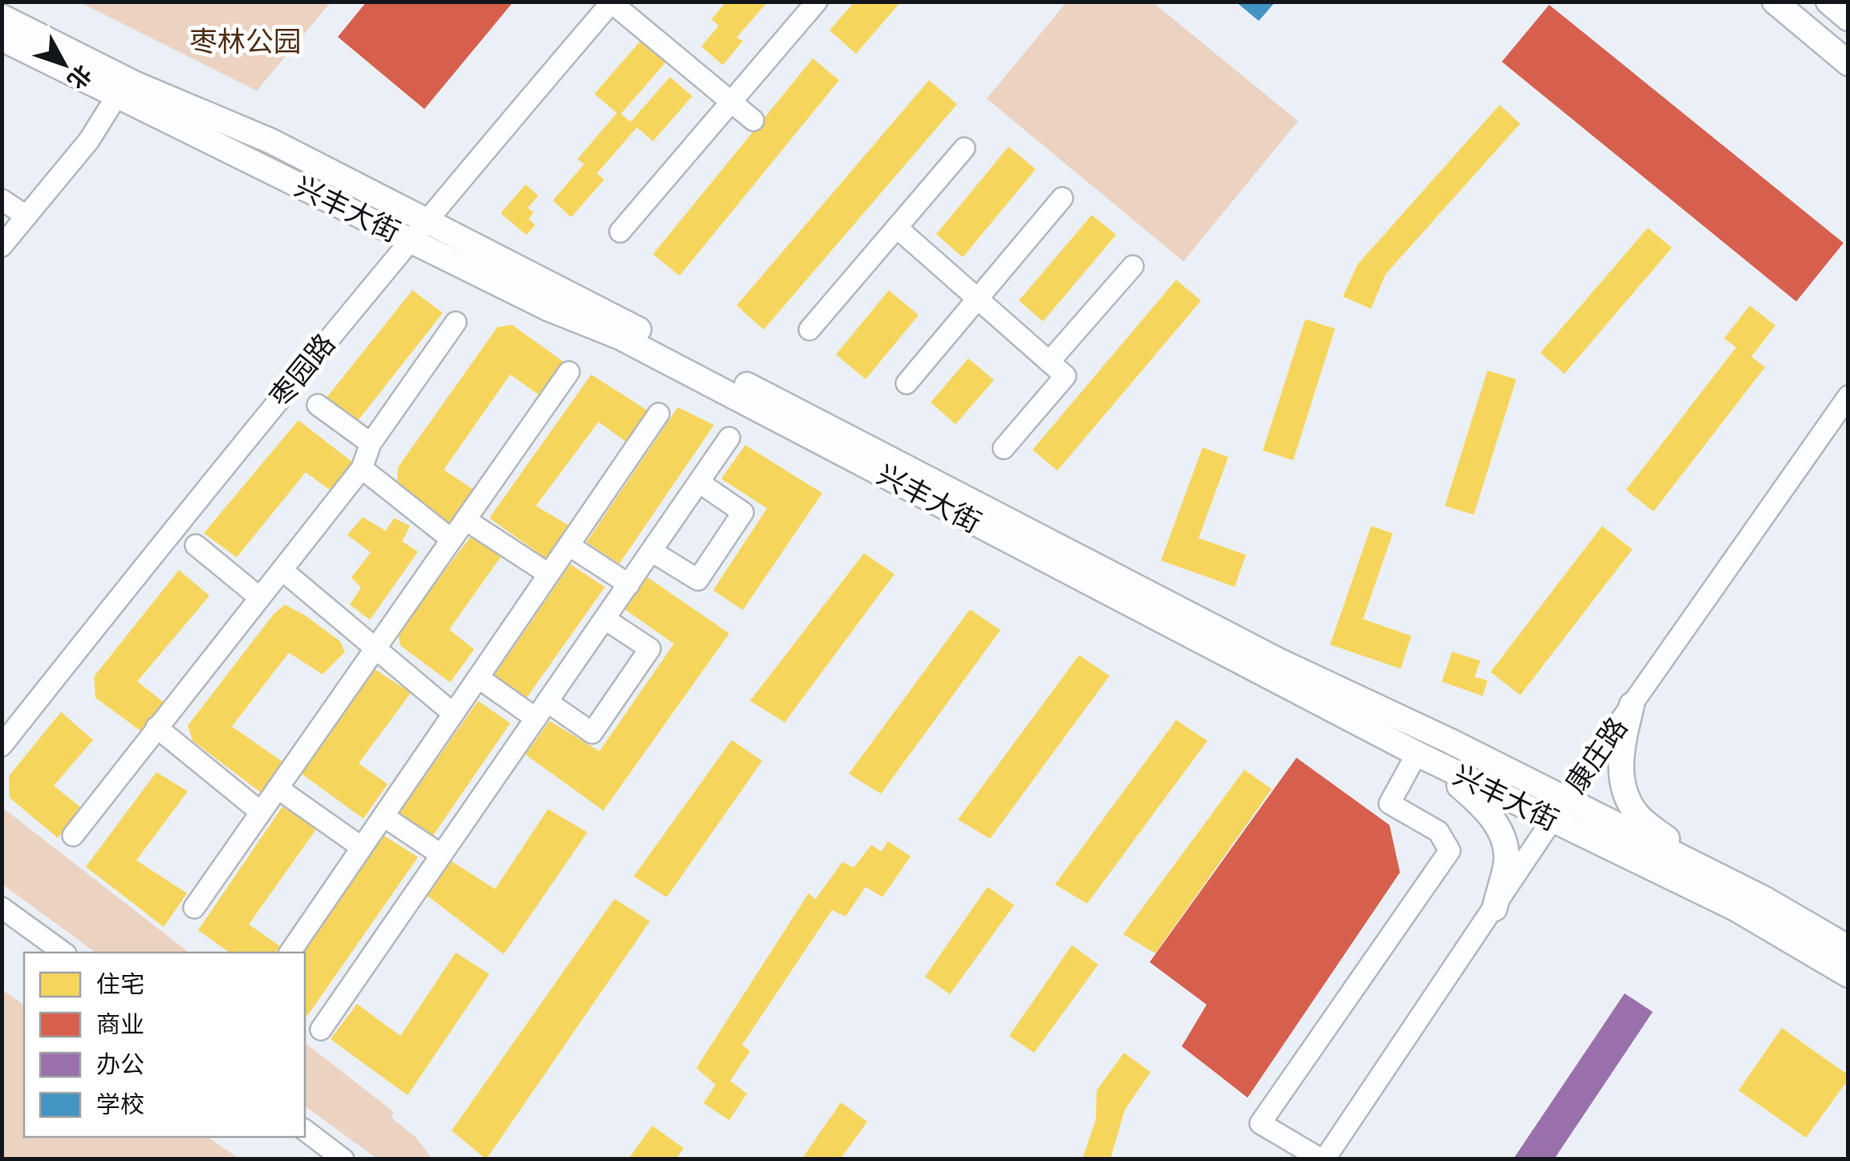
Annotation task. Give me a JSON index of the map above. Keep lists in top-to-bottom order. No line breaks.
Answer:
{"streets":{"main road":["兴丰大街"],"street":["枣园路","康庄路"]},"crossings":[["兴丰大街","枣园路"],["兴丰大街","康庄路"]],"parks":["枣林公园"],"legend":["住宅","商业","办公","学校"],"north":"bottom right"}
